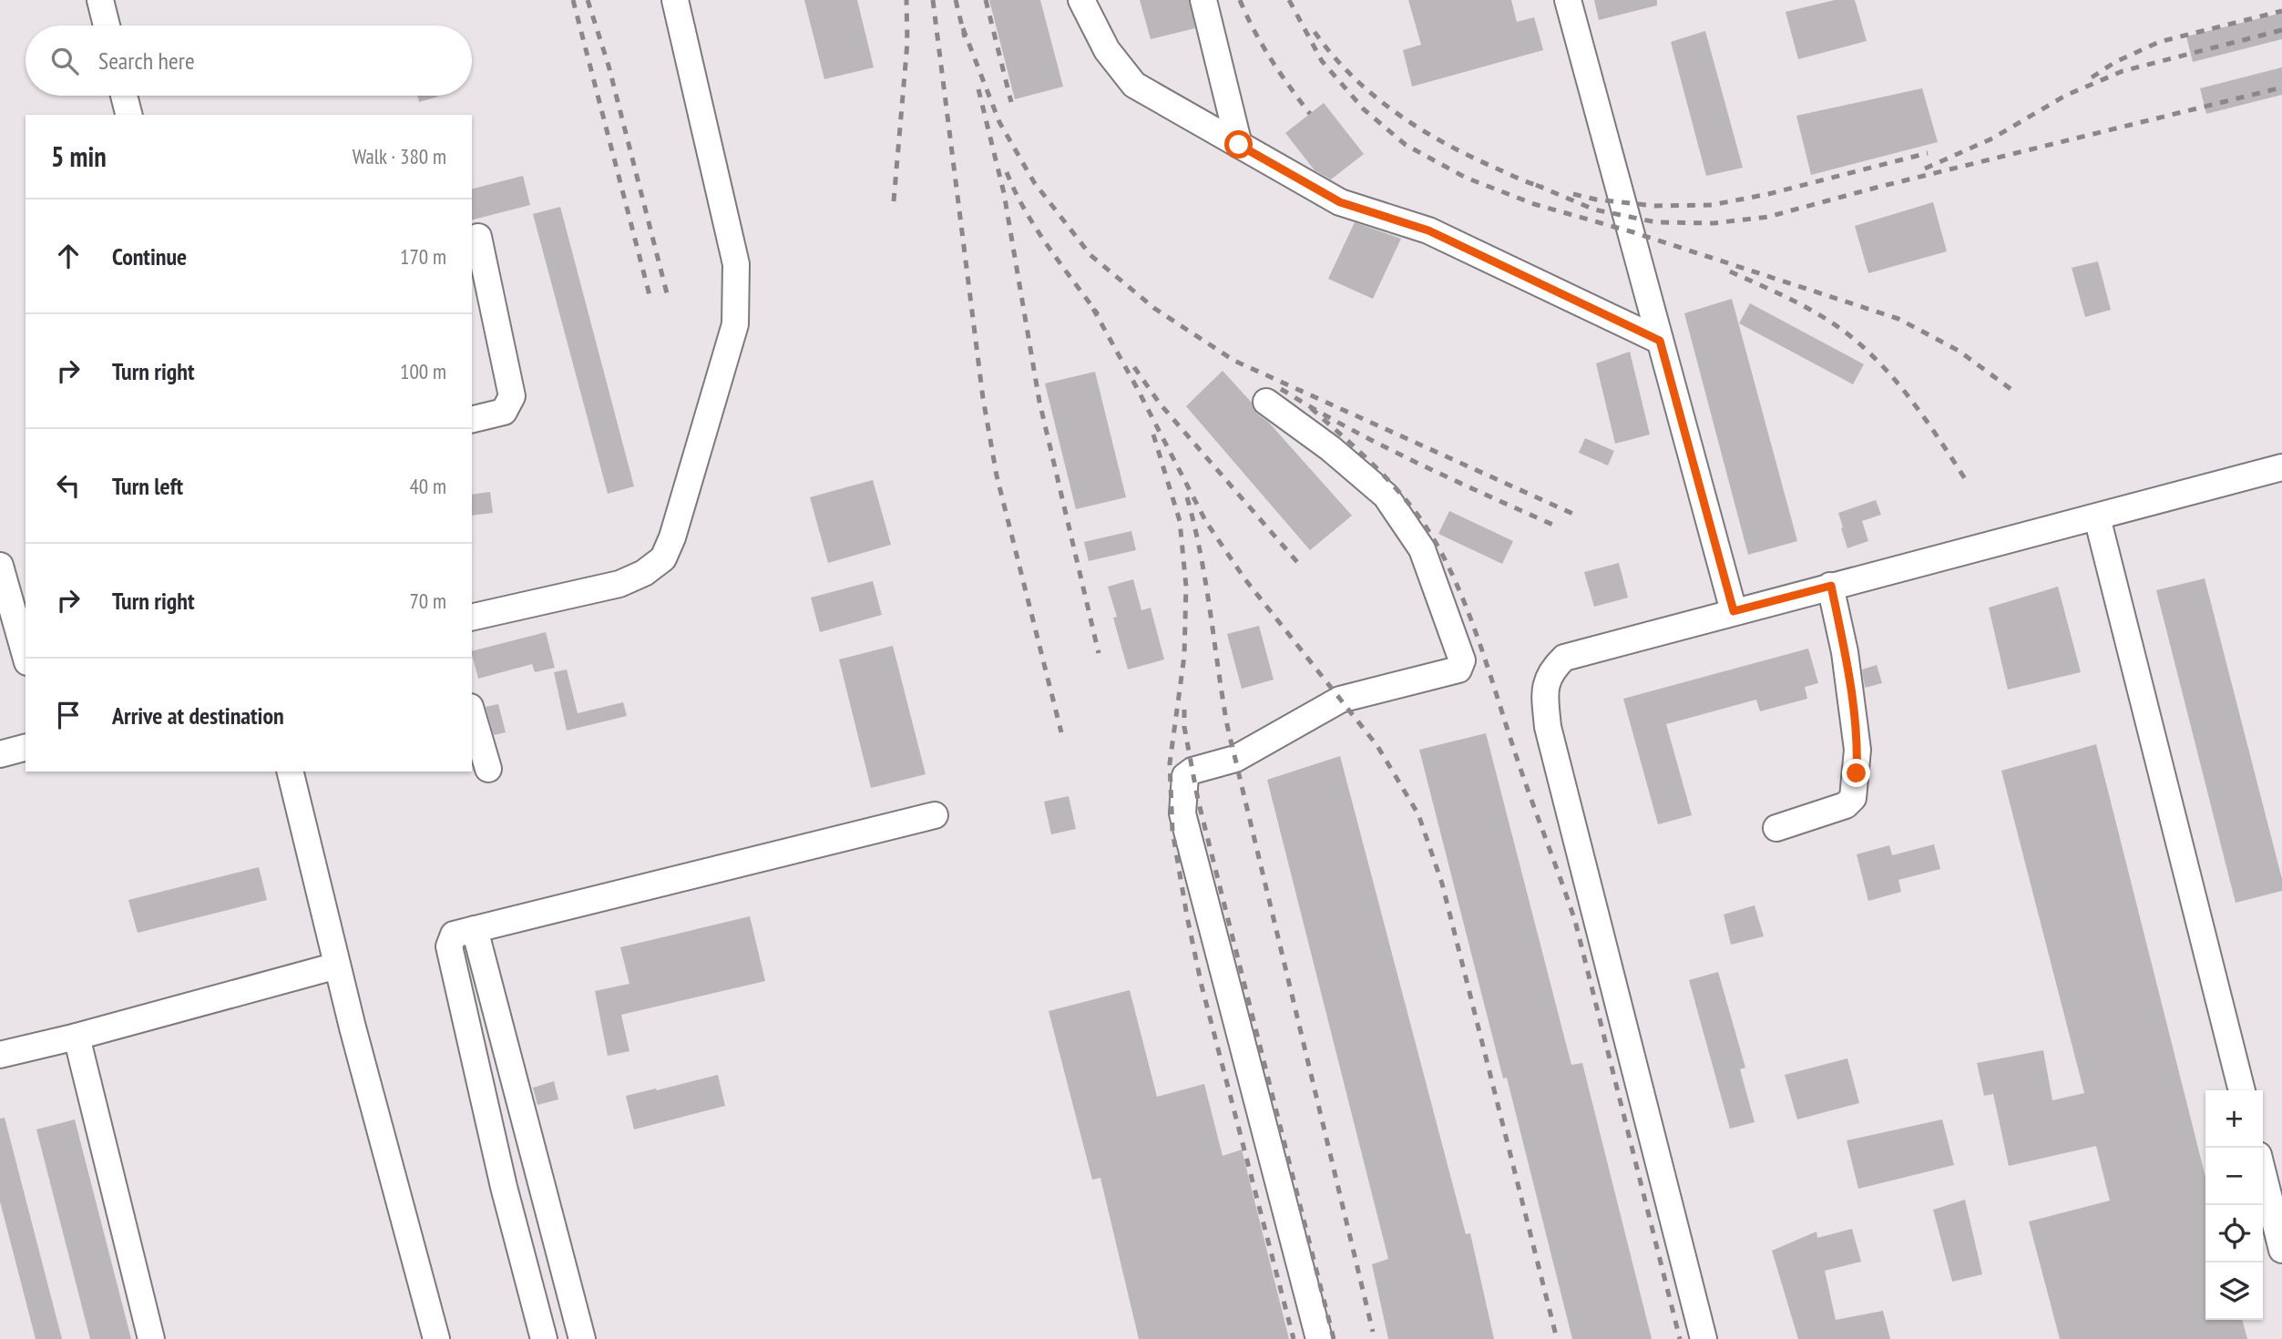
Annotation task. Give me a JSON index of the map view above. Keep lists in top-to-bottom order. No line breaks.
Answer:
{"page":{"search":"Search here","heading":["5 min","Walk · 380 m"],"list":[["Continue","170 m"],["Turn right","100 m"],["Turn left","40 m"],["Turn right","70 m"],"Arrive at destination"],"map_buttons":["+","−"]}}
